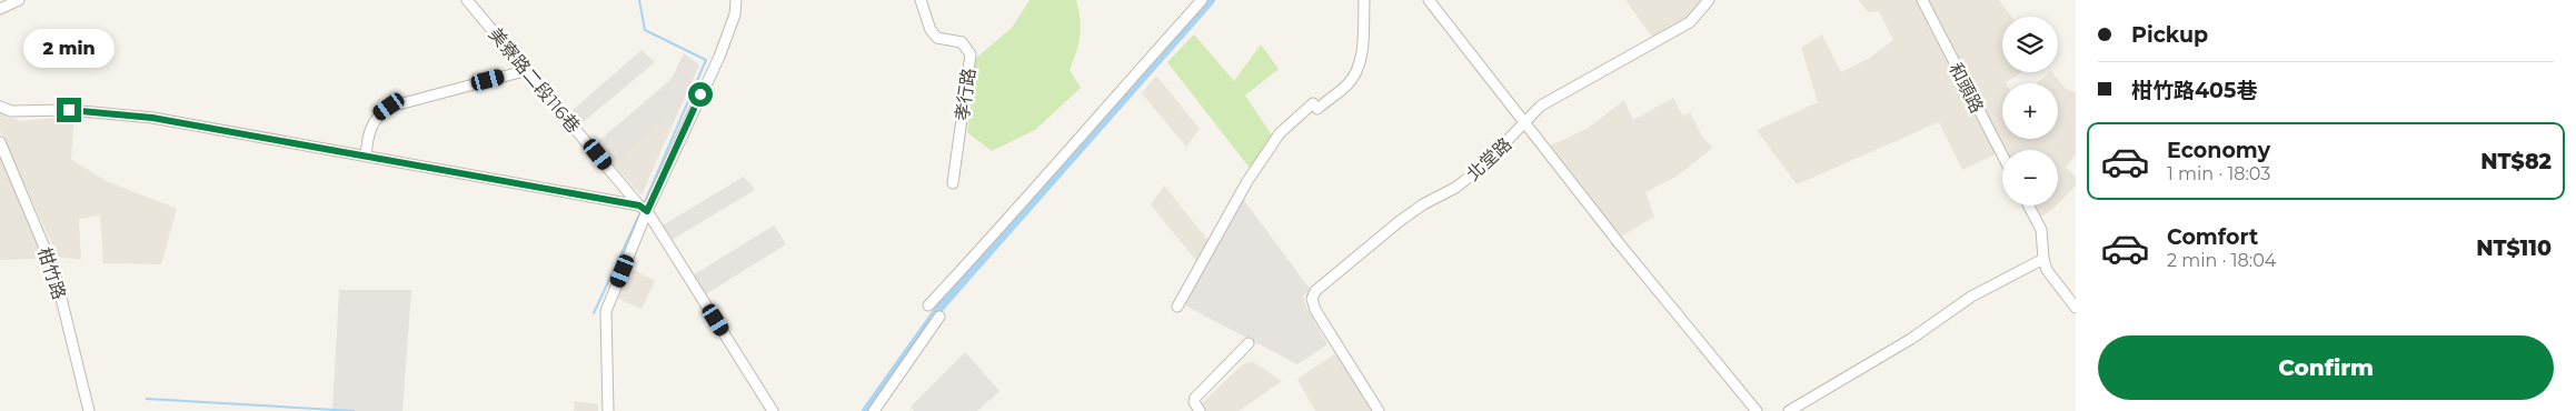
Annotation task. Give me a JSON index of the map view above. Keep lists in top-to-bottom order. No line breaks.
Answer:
{"streets":{"street":["美寮路二段116巷","和頭路","孝行路","北堂路","柑竹路"]},"page":{"banner":["Pickup","柑竹路405巷"],"map_buttons":["+","−"],"bubble":"2 min","list":[{"name":"Economy","note":"1 min · 18:03","value":"NT$82"},{"name":"Comfort","note":"2 min · 18:04","value":"NT$110"}],"buttons":"Confirm"}}
